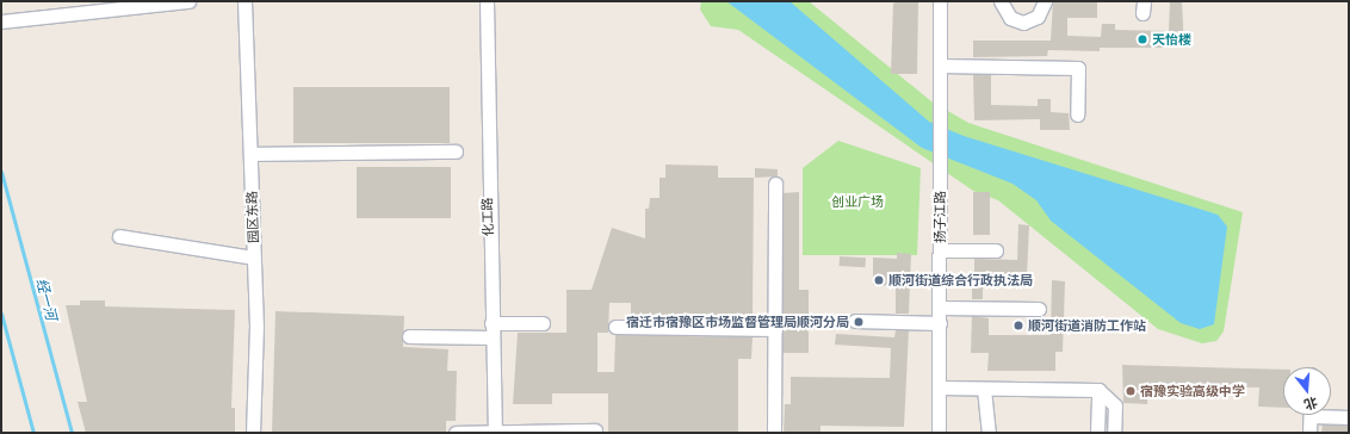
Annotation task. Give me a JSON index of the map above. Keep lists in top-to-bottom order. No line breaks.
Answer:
{"streets":{"street":["园区东路","化工路","扬子江路"]},"water":["经一河"],"parks":["创业广场"],"places":["天怡楼","顺河街道综合行政执法局","宿迁市宿豫区市场监督管理局顺河分局","顺河街道消防工作站","宿豫实验高级中学"],"north":"bottom"}
